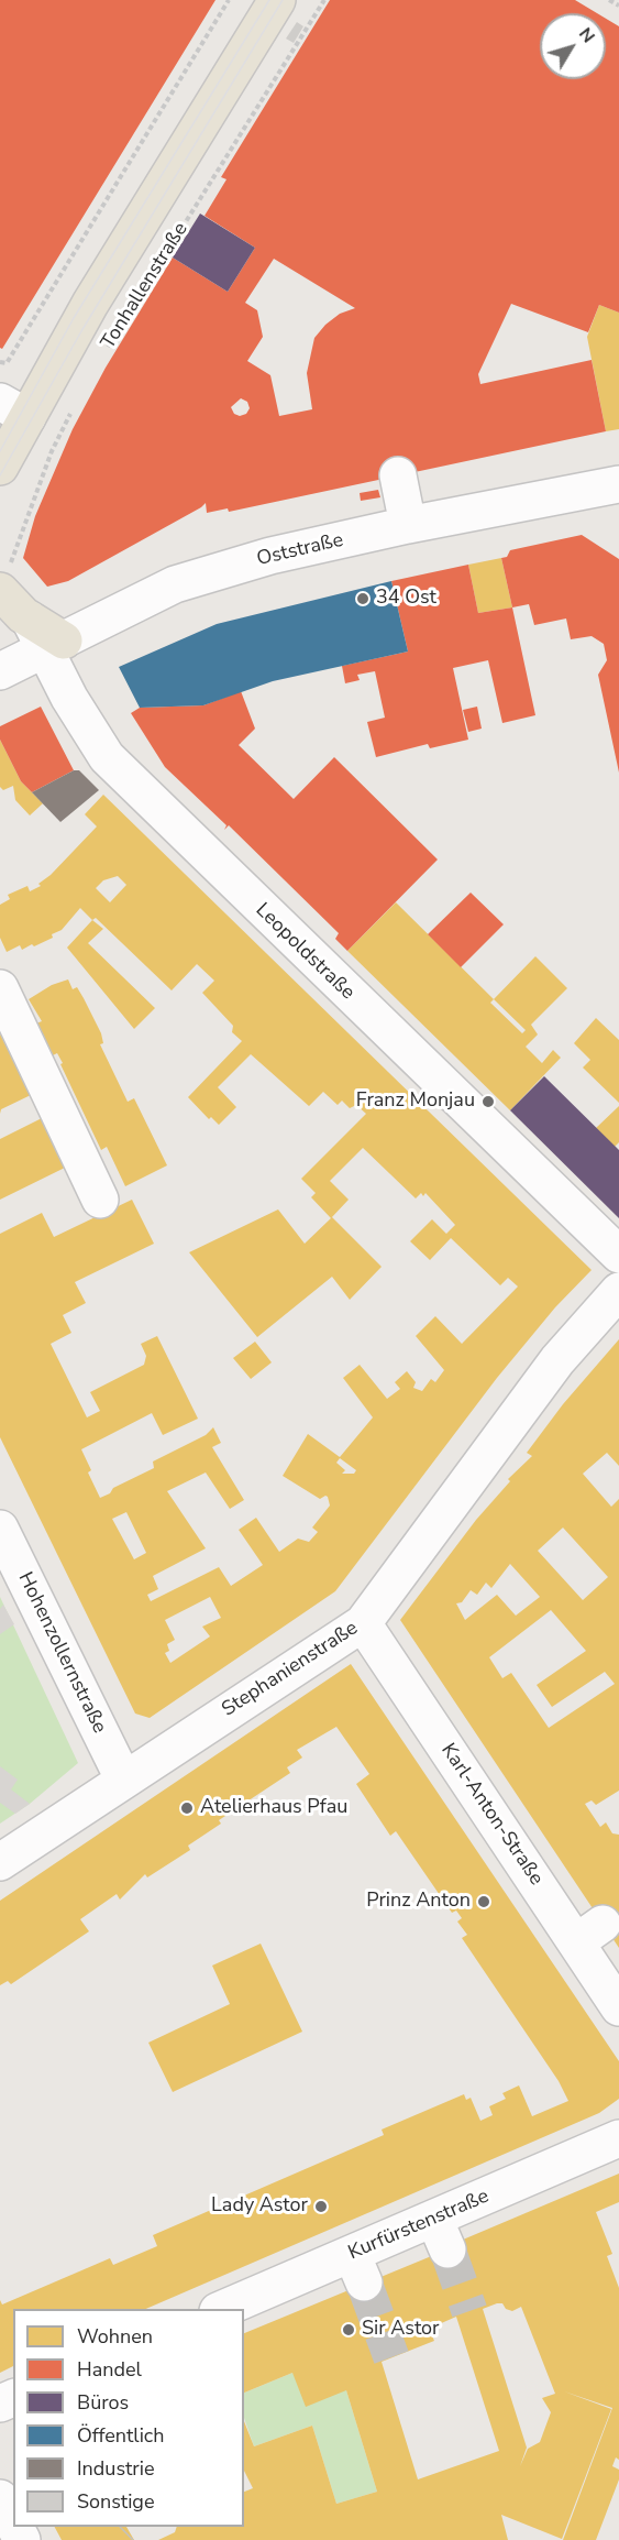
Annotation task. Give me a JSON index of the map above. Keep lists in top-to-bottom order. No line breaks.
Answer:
{"streets":{"main road":["Tonhallenstraße"],"street":["Oststraße","Leopoldstraße","Hohenzollernstraße","Stephanienstraße","Karl-Anton-Straße","Kurfürstenstraße"]},"crossings":[["Oststraße","Leopoldstraße"],["Hohenzollernstraße","Stephanienstraße"],["Stephanienstraße","Karl-Anton-Straße"]],"places":["34 Ost","Franz Monjau","Atelierhaus Pfau","Prinz Anton","Lady Astor","Sir Astor"],"legend":["Wohnen","Handel","Büros","Öffentlich","Industrie","Sonstige"],"north":"top right"}
